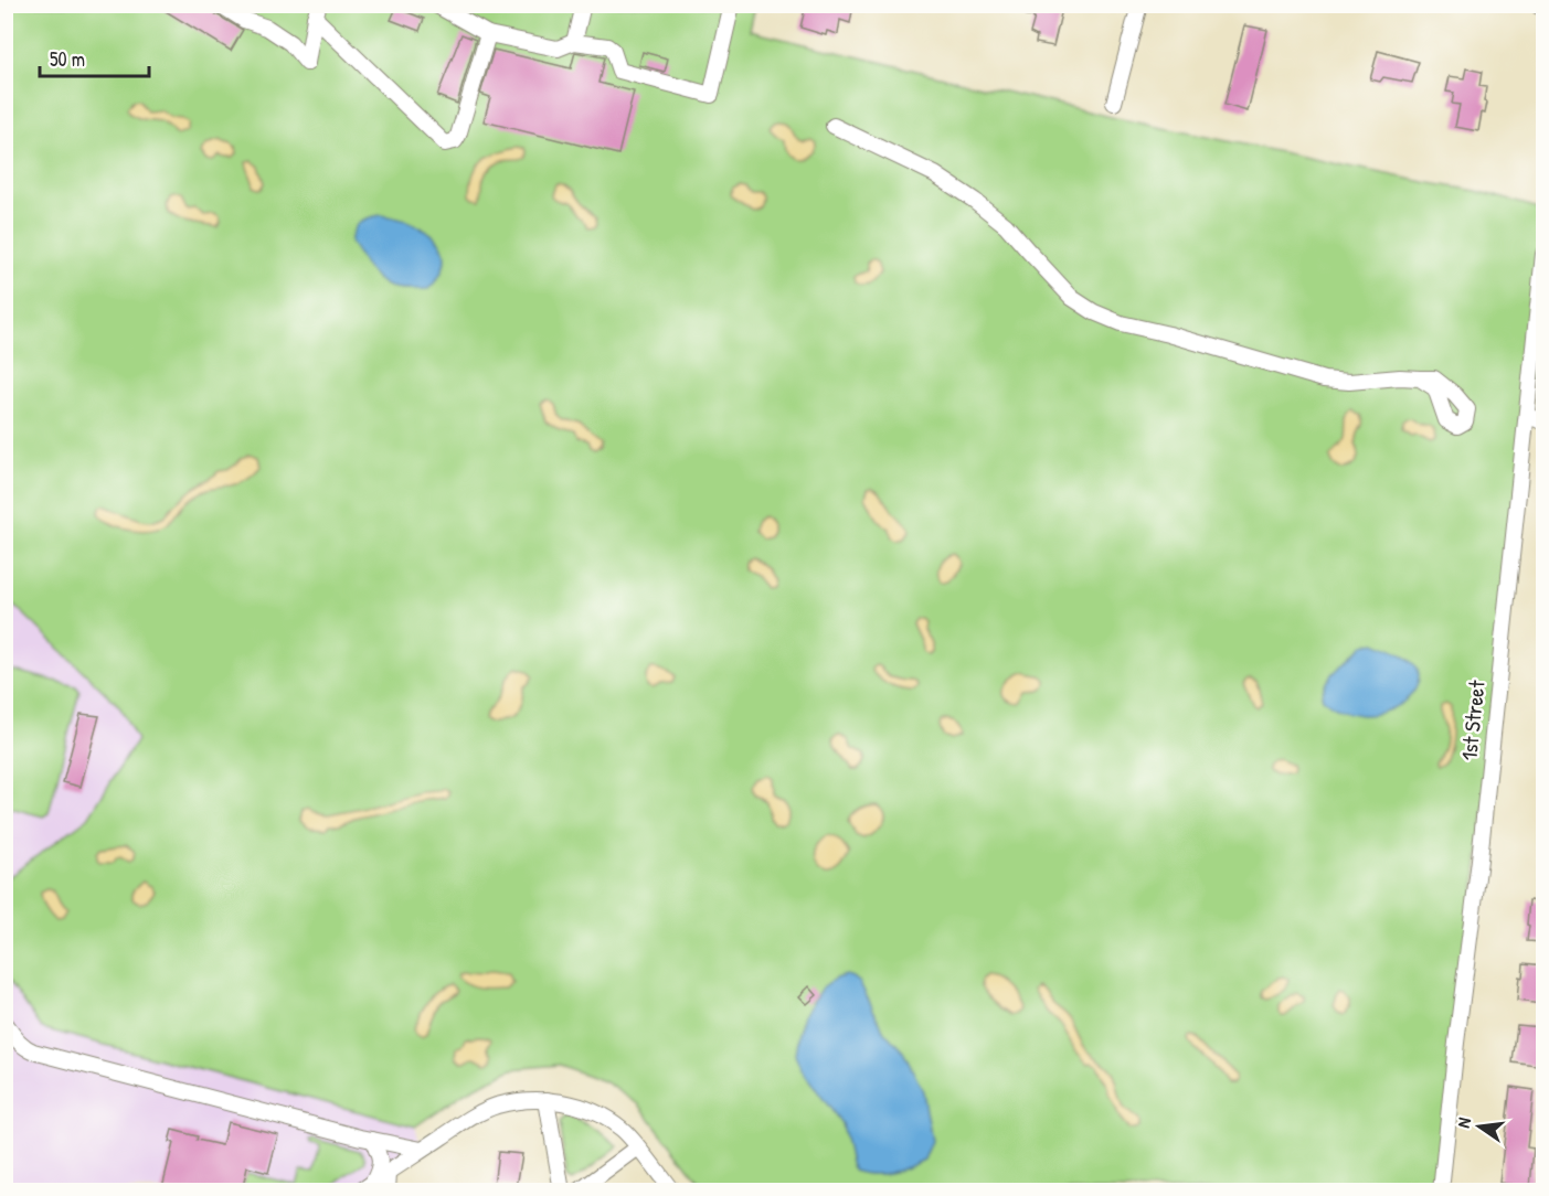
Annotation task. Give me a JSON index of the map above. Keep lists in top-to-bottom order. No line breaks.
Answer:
{"streets":{"street":["1st Street"]},"scale_bar":"50 m","north":"left"}
